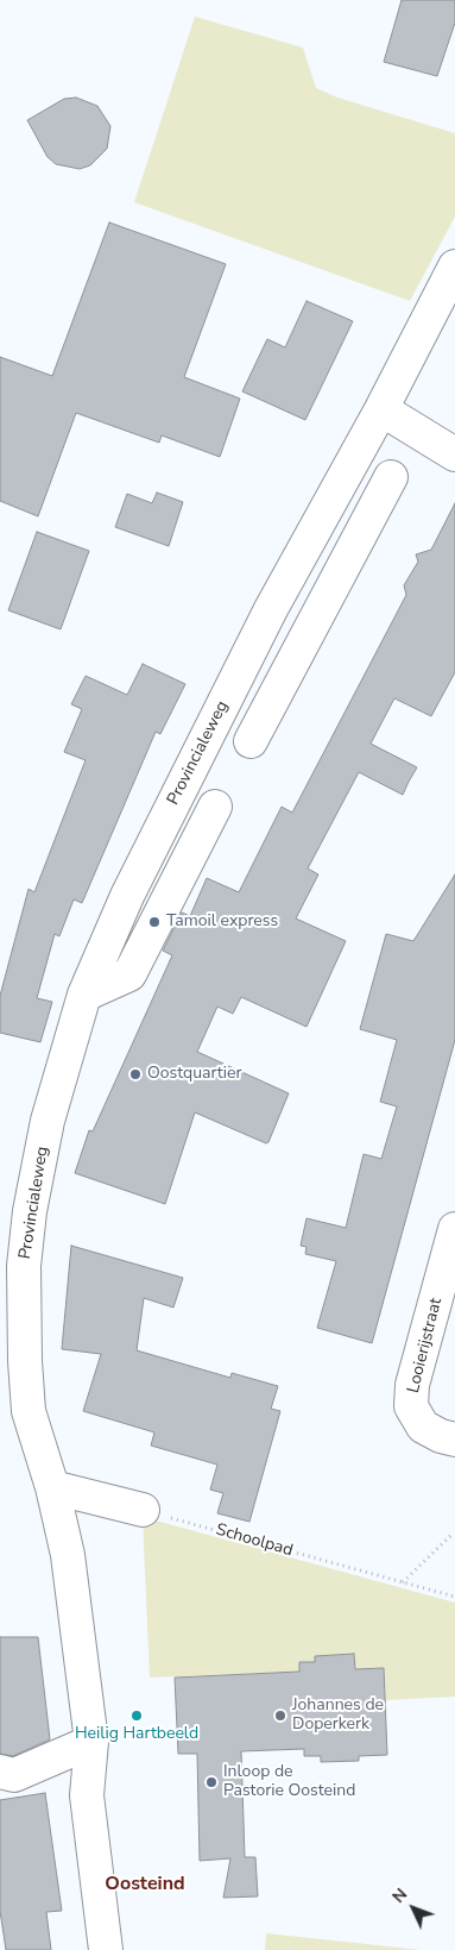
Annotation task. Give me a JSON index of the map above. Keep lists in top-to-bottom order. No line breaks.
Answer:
{"streets":{"street":["Provincialeweg","Looierijstraat"],"path":["Schoolpad"]},"districts":["Oosteind"],"places":["Tamoil express","Oostquartier","Heilig Hartbeeld","Johannes de Doperkerk","Inloop de Pastorie Oosteind"],"north":"top left"}
